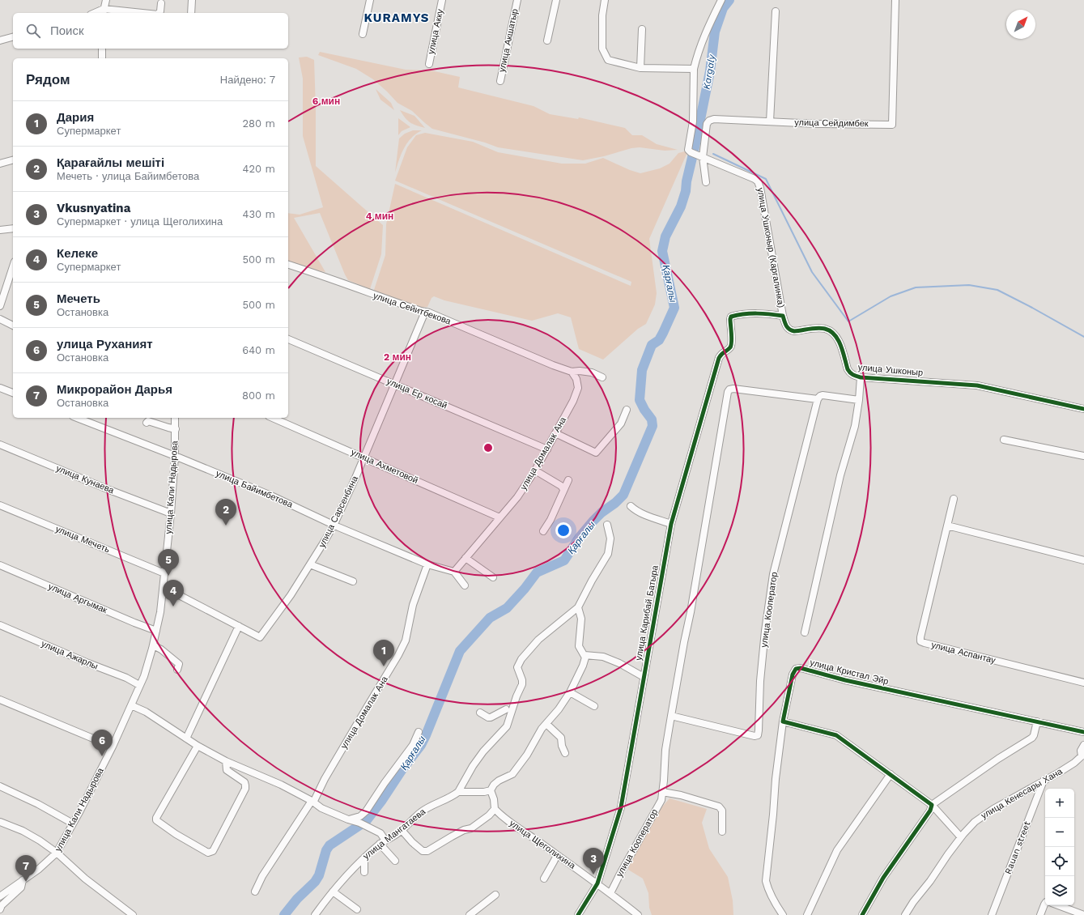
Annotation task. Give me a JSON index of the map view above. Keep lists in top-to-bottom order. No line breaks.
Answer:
{"streets":{"street":["улица Акку","улица Акшатыр","улица Сейдимбек","улица Ушконыр (Каргалинка)","улица Сейитбекова","улица Ушконыр","улица Ер косай","улица Домалак Ана","улица Ахметовой","улица Кунаева","улица Кали Надырова","улица Байимбетова","улица Сарсенбина","улица Мечеть","улица Аргымак","улица Кооператор","улица Карибай Батыра","улица Аспантау","улица Ажарлы","улица Кристал Эйр","улица Кенесары Хана","улица Мангатаева","улица Щеголихина","Rauan street"]},"crossings":[["улица Сейдимбек","улица Ушконыр (Каргалинка)"],["улица Ушконыр (Каргалинка)","улица Ушконыр"],["улица Ушконыр (Каргалинка)","улица Карибай Батыра"],["улица Сейитбекова","улица Домалак Ана"],["улица Сейитбекова","улица Сарсенбина"],["улица Ушконыр","улица Карибай Батыра"],["улица Ер косай","улица Домалак Ана"],["улица Ер косай","улица Сарсенбина"],["улица Домалак Ана","улица Ахметовой"],["улица Домалак Ана","улица Байимбетова"],["улица Ахметовой","улица Сарсенбина"],["улица Кунаева","улица Кали Надырова"],["улица Кали Надырова","улица Байимбетова"],["улица Кали Надырова","улица Сарсенбина"],["улица Кали Надырова","улица Мечеть"],["улица Кали Надырова","улица Аргымак"],["улица Кали Надырова","улица Ажарлы"],["улица Байимбетова","улица Сарсенбина"],["улица Кооператор","улица Щеголихина"],["улица Карибай Батыра","улица Щеголихина"],["улица Кенесары Хана","Rauan street"]],"districts":["KURAMYS"],"water":["Kargaly","Қарғалы"],"north":"top right","page":{"search":"Поиск","heading":["Рядом","Найдено: 7"],"list":[{"mark":"1","name":"Дария","note":"Супермаркет","value":"280 m"},{"mark":"2","name":"Қарағайлы мешіті","note":"Мечеть · улица Байимбетова","value":"420 m"},{"mark":"3","name":"Vkusnyatina","note":"Супермаркет · улица Щеголихина","value":"430 m"},{"mark":"4","name":"Келеке","note":"Супермаркет","value":"500 m"},{"mark":"5","name":"Мечеть","note":"Остановка","value":"500 m"},{"mark":"6","name":"улица Руханият","note":"Остановка","value":"640 m"},{"mark":"7","name":"Микрорайон Дарья","note":"Остановка","value":"800 m"}],"pins":["2","5","4","1","6","3","7"],"map_buttons":["+","−"]},"rings":["6 мин","4 мин","2 мин"]}
